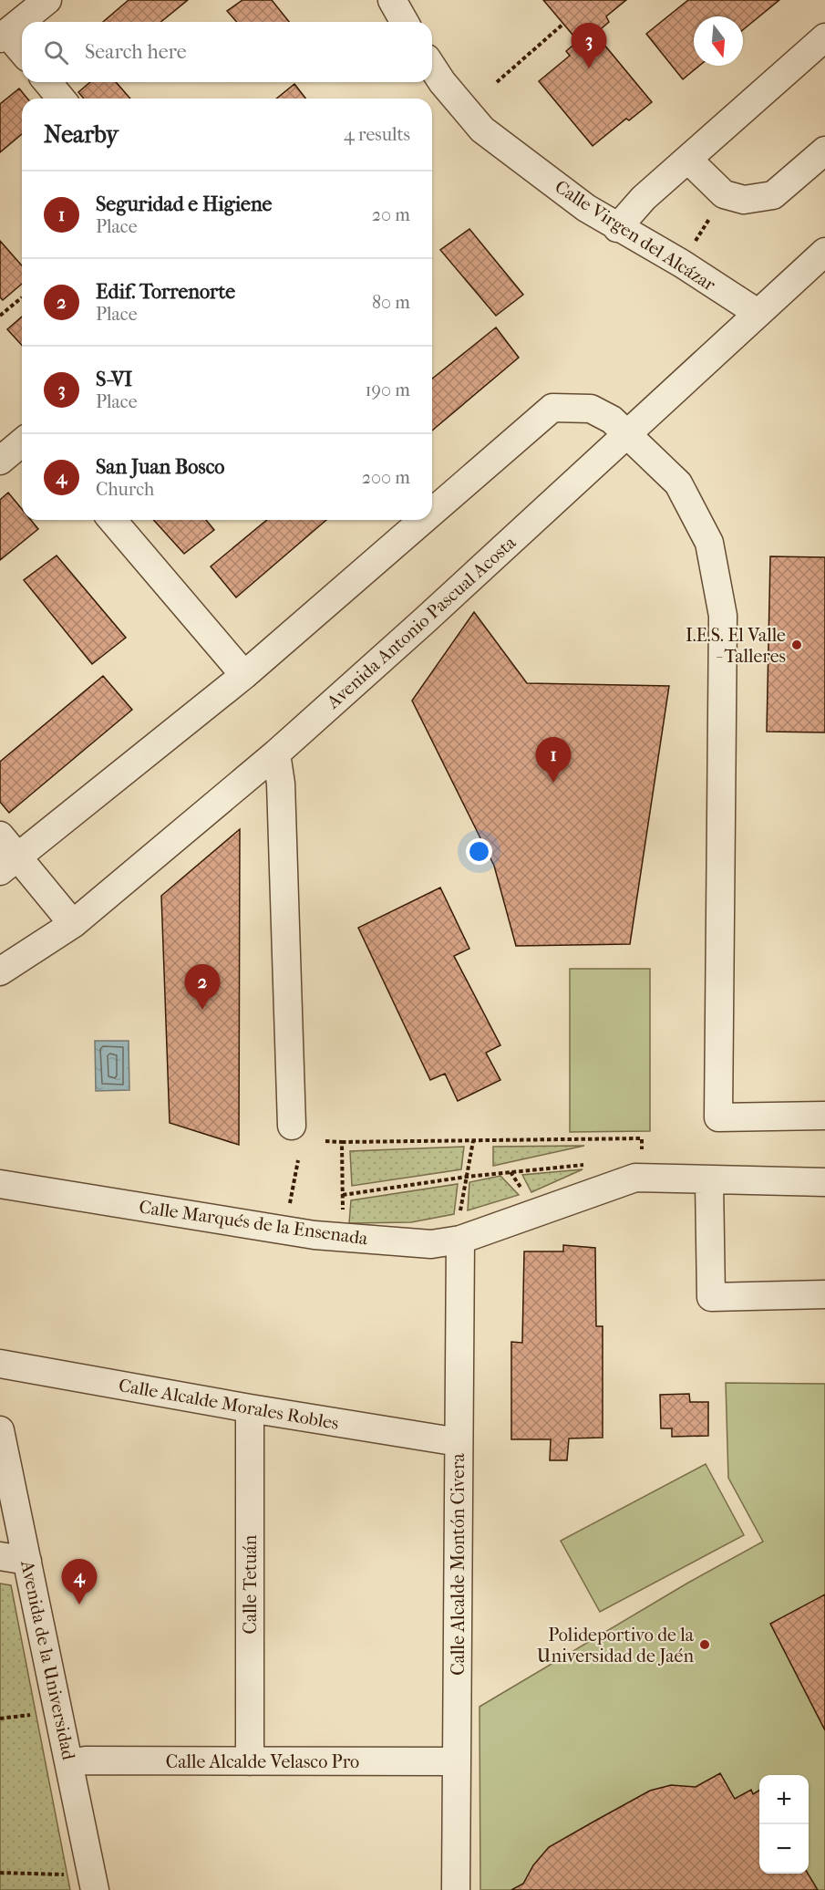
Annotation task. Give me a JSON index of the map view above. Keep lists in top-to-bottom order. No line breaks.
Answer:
{"streets":{"street":["Calle Virgen del Alcázar","Avenida Antonio Pascual Acosta","Calle Marqués de la Ensenada","Calle Alcalde Morales Robles","Calle Alcalde Montón Civera","Calle Tetuán","Avenida de la Universidad","Calle Alcalde Velasco Pro"]},"crossings":[["Calle Virgen del Alcázar","Avenida Antonio Pascual Acosta"],["Calle Marqués de la Ensenada","Calle Alcalde Montón Civera"],["Calle Alcalde Morales Robles","Calle Alcalde Montón Civera"],["Calle Alcalde Morales Robles","Calle Tetuán"],["Calle Alcalde Montón Civera","Calle Alcalde Velasco Pro"],["Calle Tetuán","Calle Alcalde Velasco Pro"],["Avenida de la Universidad","Calle Alcalde Velasco Pro"]],"places":["I.E.S. El Valle - Talleres","Polideportivo de la Universidad de Jaén"],"north":"bottom","page":{"search":"Search here","pins":["3","1","2","4"],"heading":["Nearby","4 results"],"list":[{"mark":"1","name":"Seguridad e Higiene","note":"Place","value":"20 m"},{"mark":"2","name":"Edif. Torrenorte","note":"Place","value":"80 m"},{"mark":"3","name":"S-VI","note":"Place","value":"190 m"},{"mark":"4","name":"San Juan Bosco","note":"Church","value":"200 m"}],"map_buttons":["+","−"]}}
